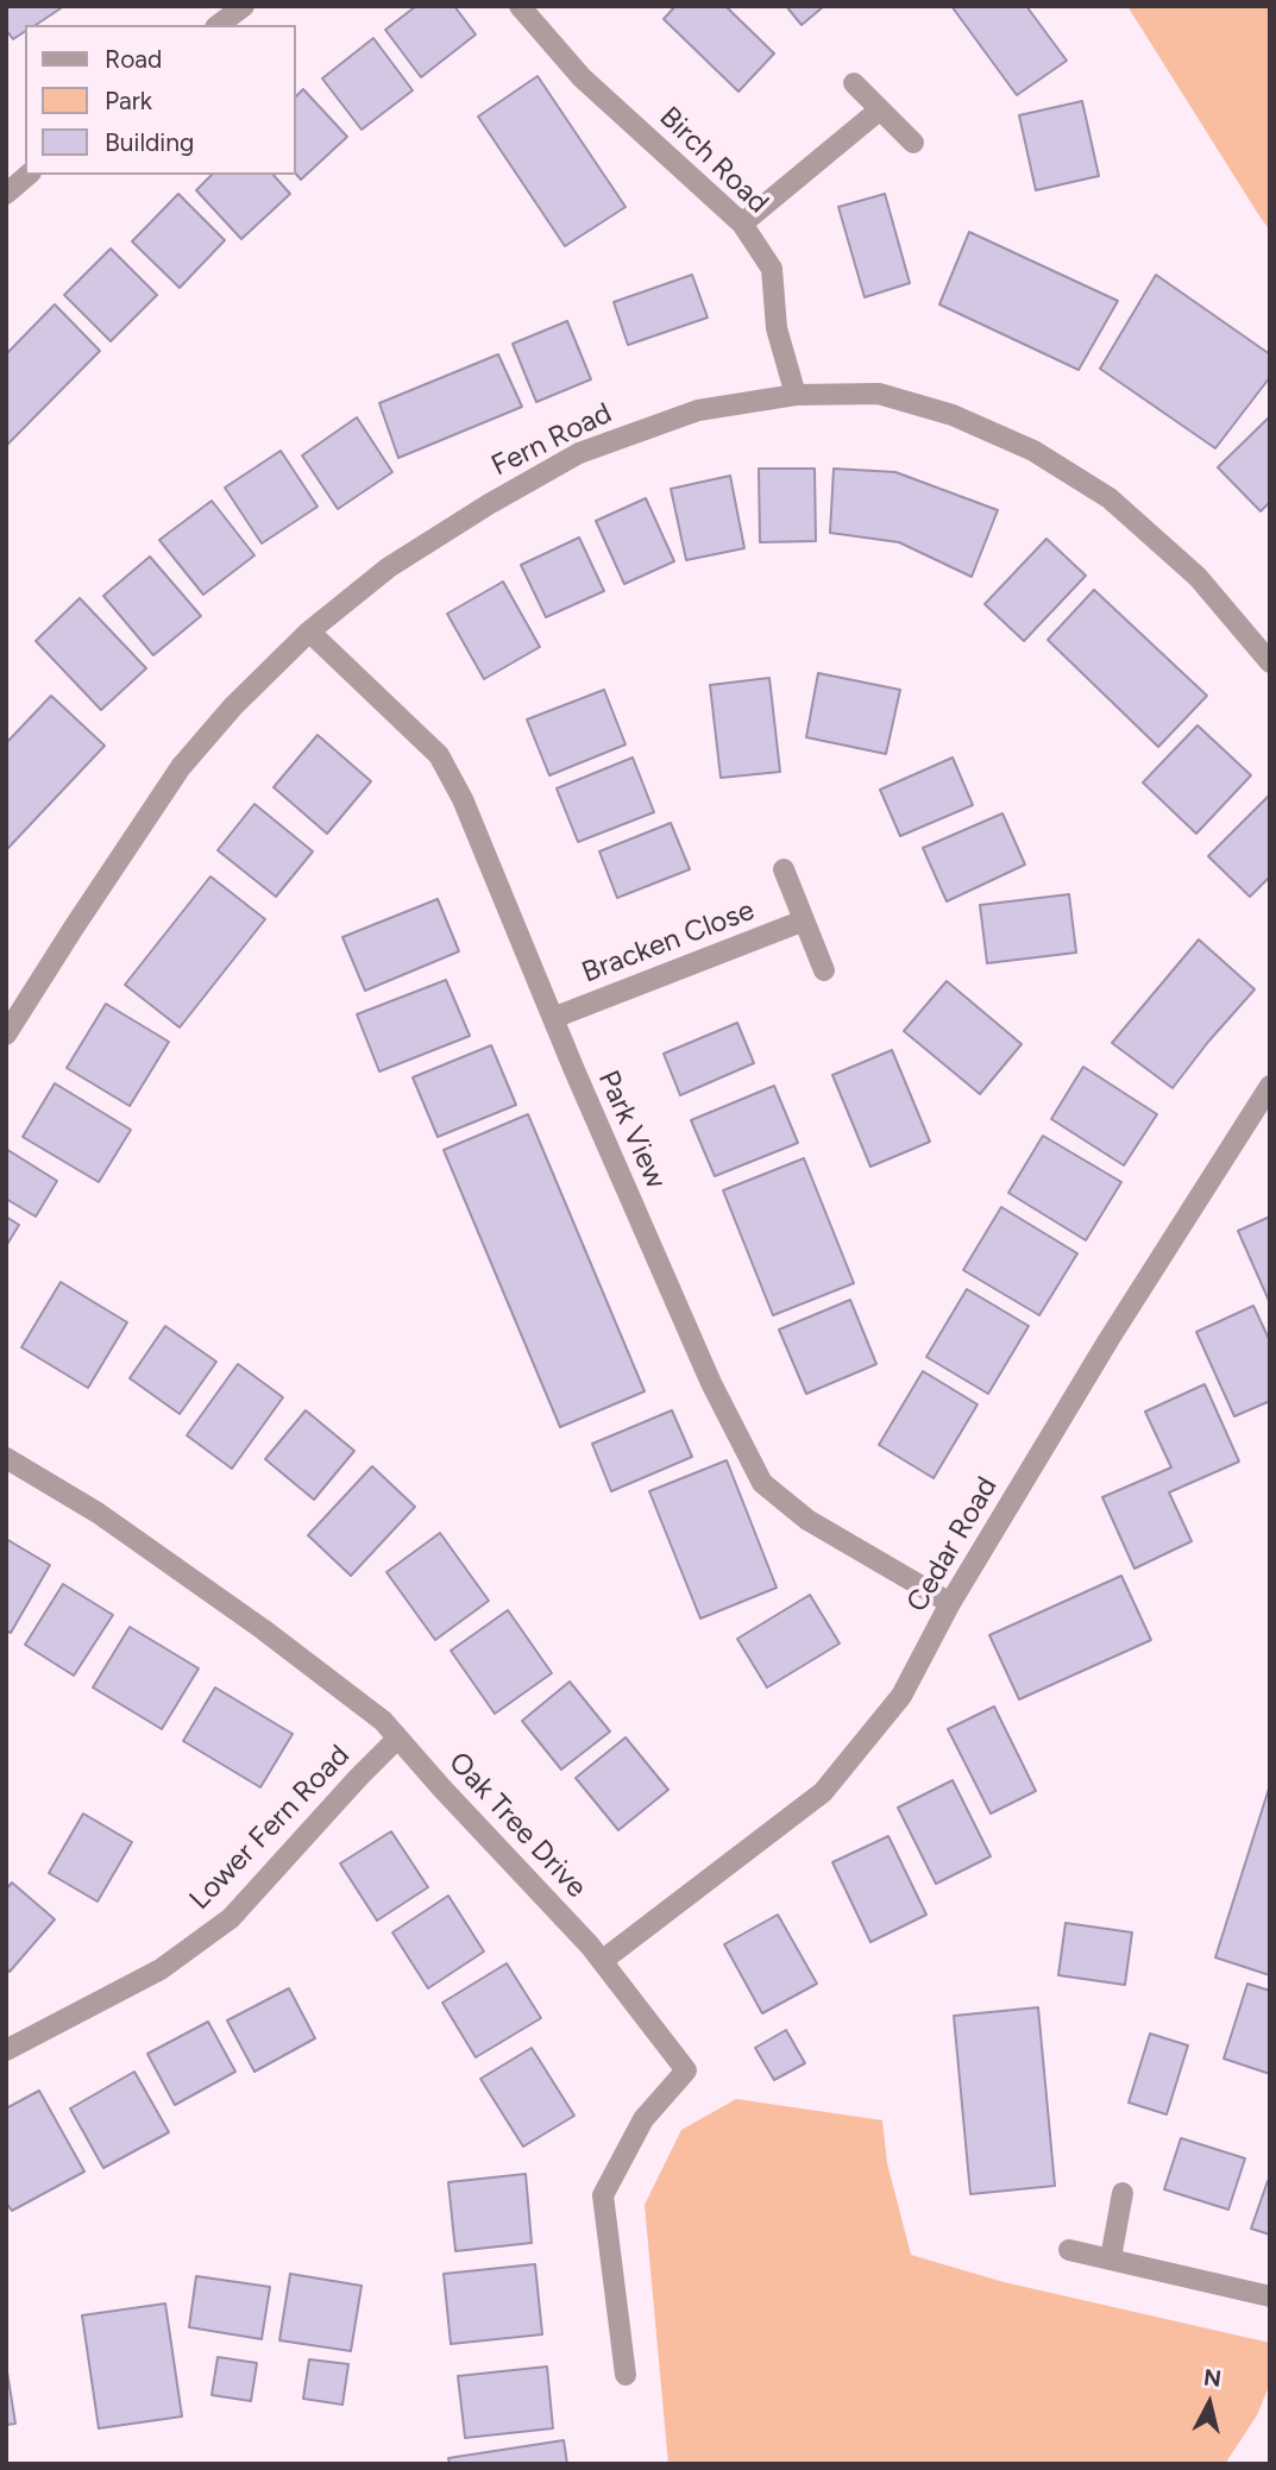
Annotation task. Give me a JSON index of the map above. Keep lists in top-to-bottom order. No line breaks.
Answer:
{"streets":{"street":["Birch Road","Fern Road","Bracken Close","Park View","Cedar Road","Oak Tree Drive","Lower Fern Road"]},"crossings":[["Birch Road","Fern Road"],["Fern Road","Park View"],["Bracken Close","Park View"],["Park View","Cedar Road"],["Cedar Road","Oak Tree Drive"],["Oak Tree Drive","Lower Fern Road"]],"legend":["Road","Park","Building"],"north":"top"}
